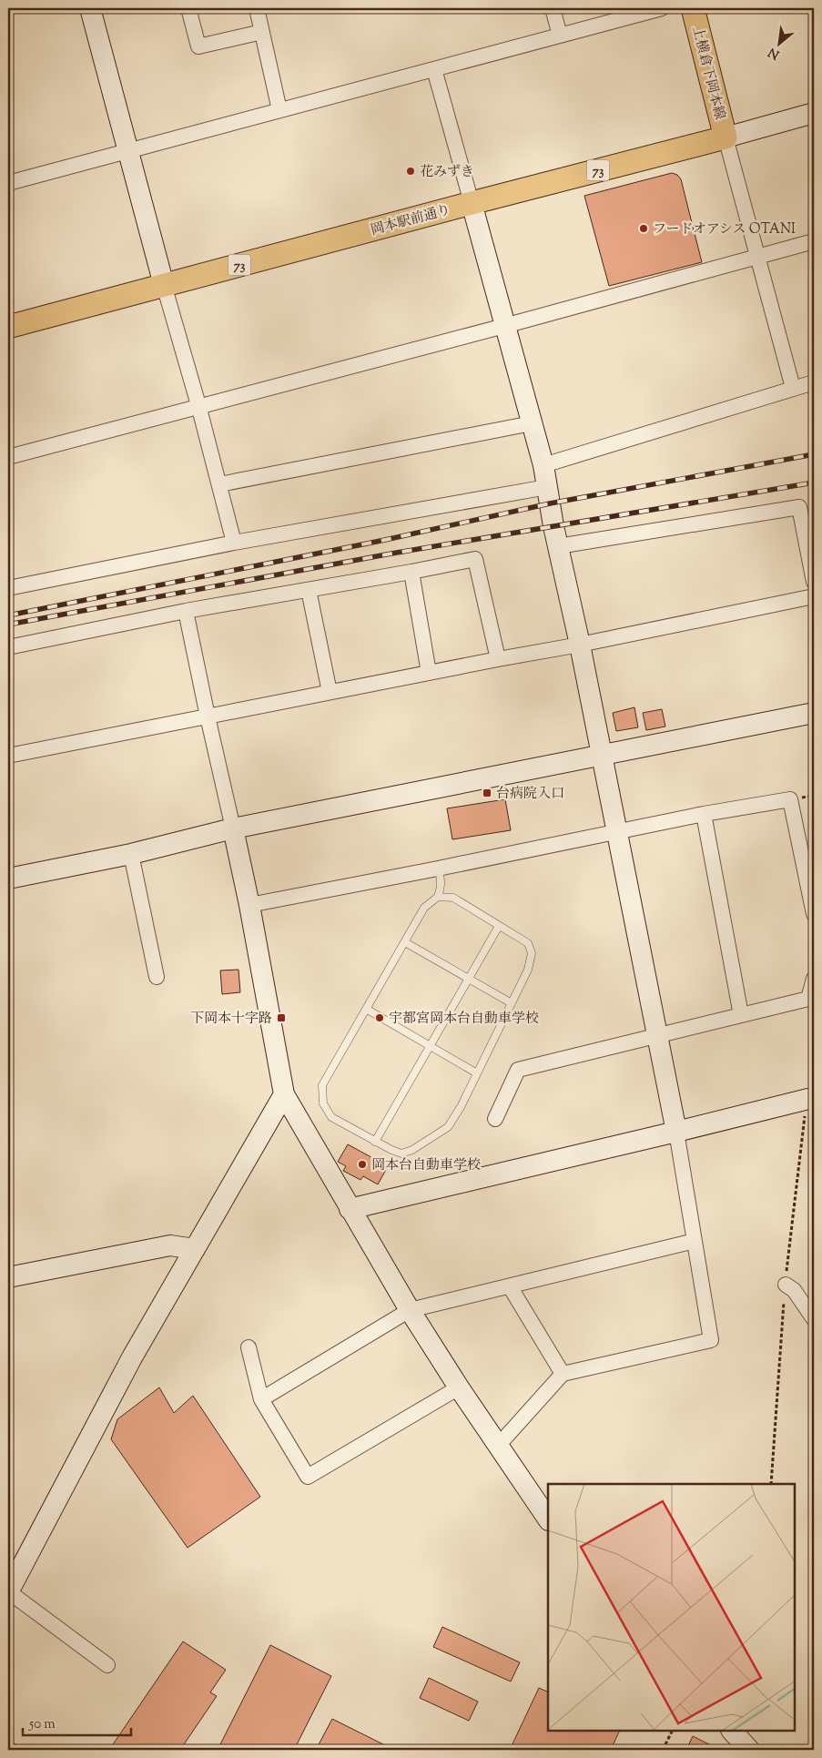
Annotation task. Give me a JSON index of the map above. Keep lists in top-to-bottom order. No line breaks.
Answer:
{"streets":{"main road":["上横倉下岡本線","73","岡本駅前通り"]},"crossings":[["上横倉下岡本線","岡本駅前通り"]],"places":{"other":["花みずき","フードオアシス OTANI","宇都宮岡本台自動車学校","岡本台自動車学校"],"transit":["台病院入口","下岡本十字路"]},"scale_bar":"50 m","north":"bottom left"}
